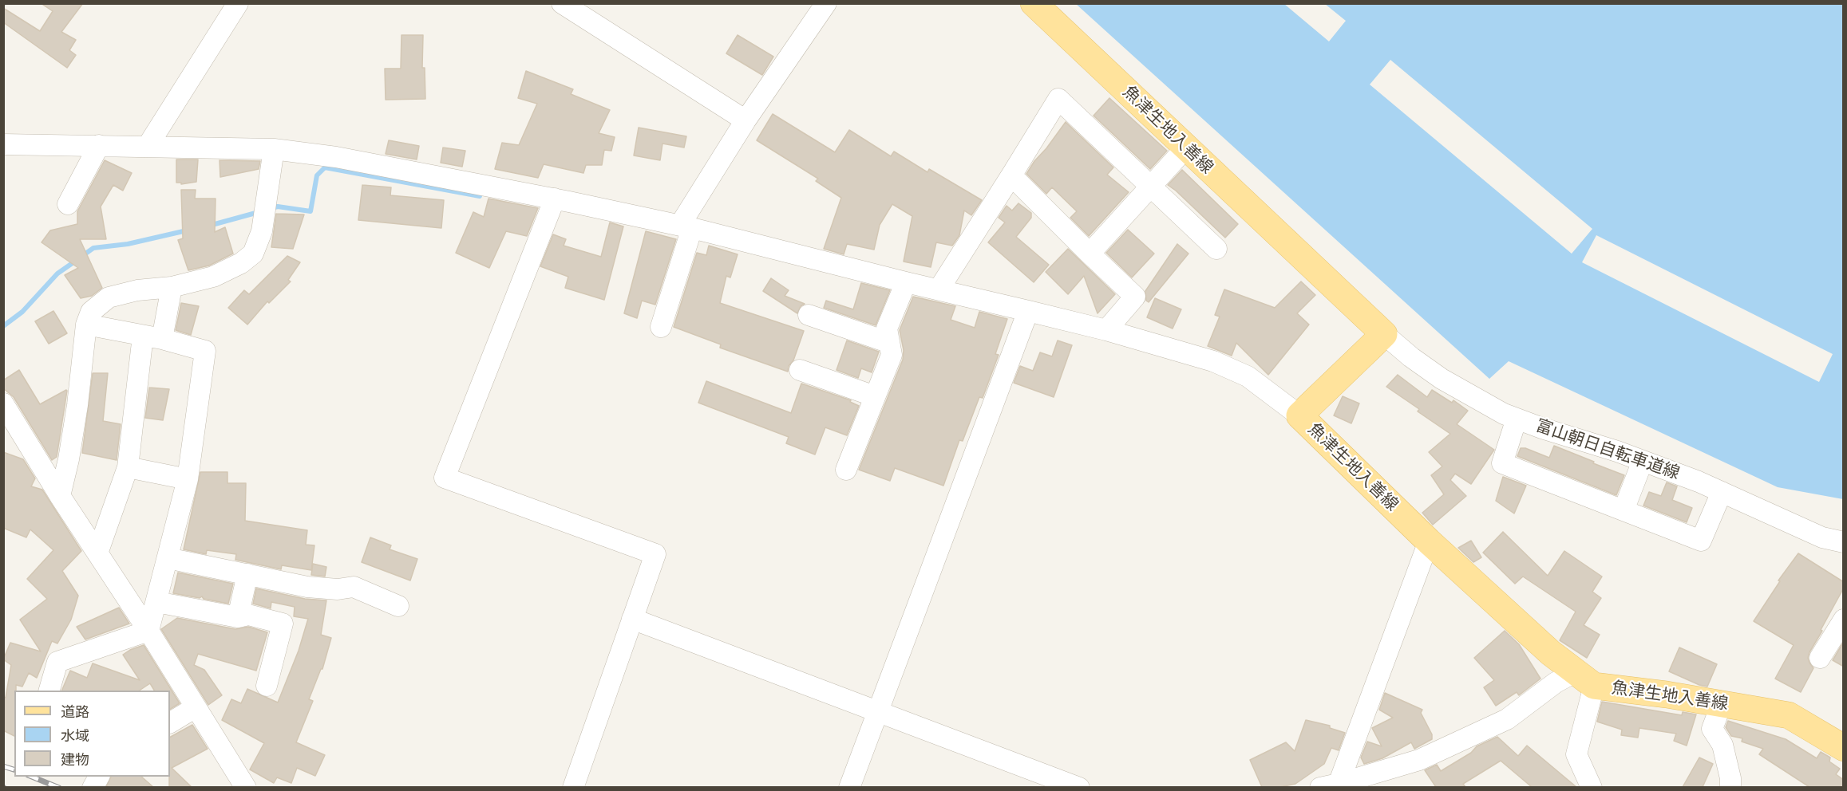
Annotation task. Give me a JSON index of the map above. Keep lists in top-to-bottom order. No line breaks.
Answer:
{"streets":{"main road":["魚津生地入善線"],"street":["富山朝日自転車道線"]},"crossings":[["魚津生地入善線","富山朝日自転車道線"]],"legend":["道路","水域","建物"]}
